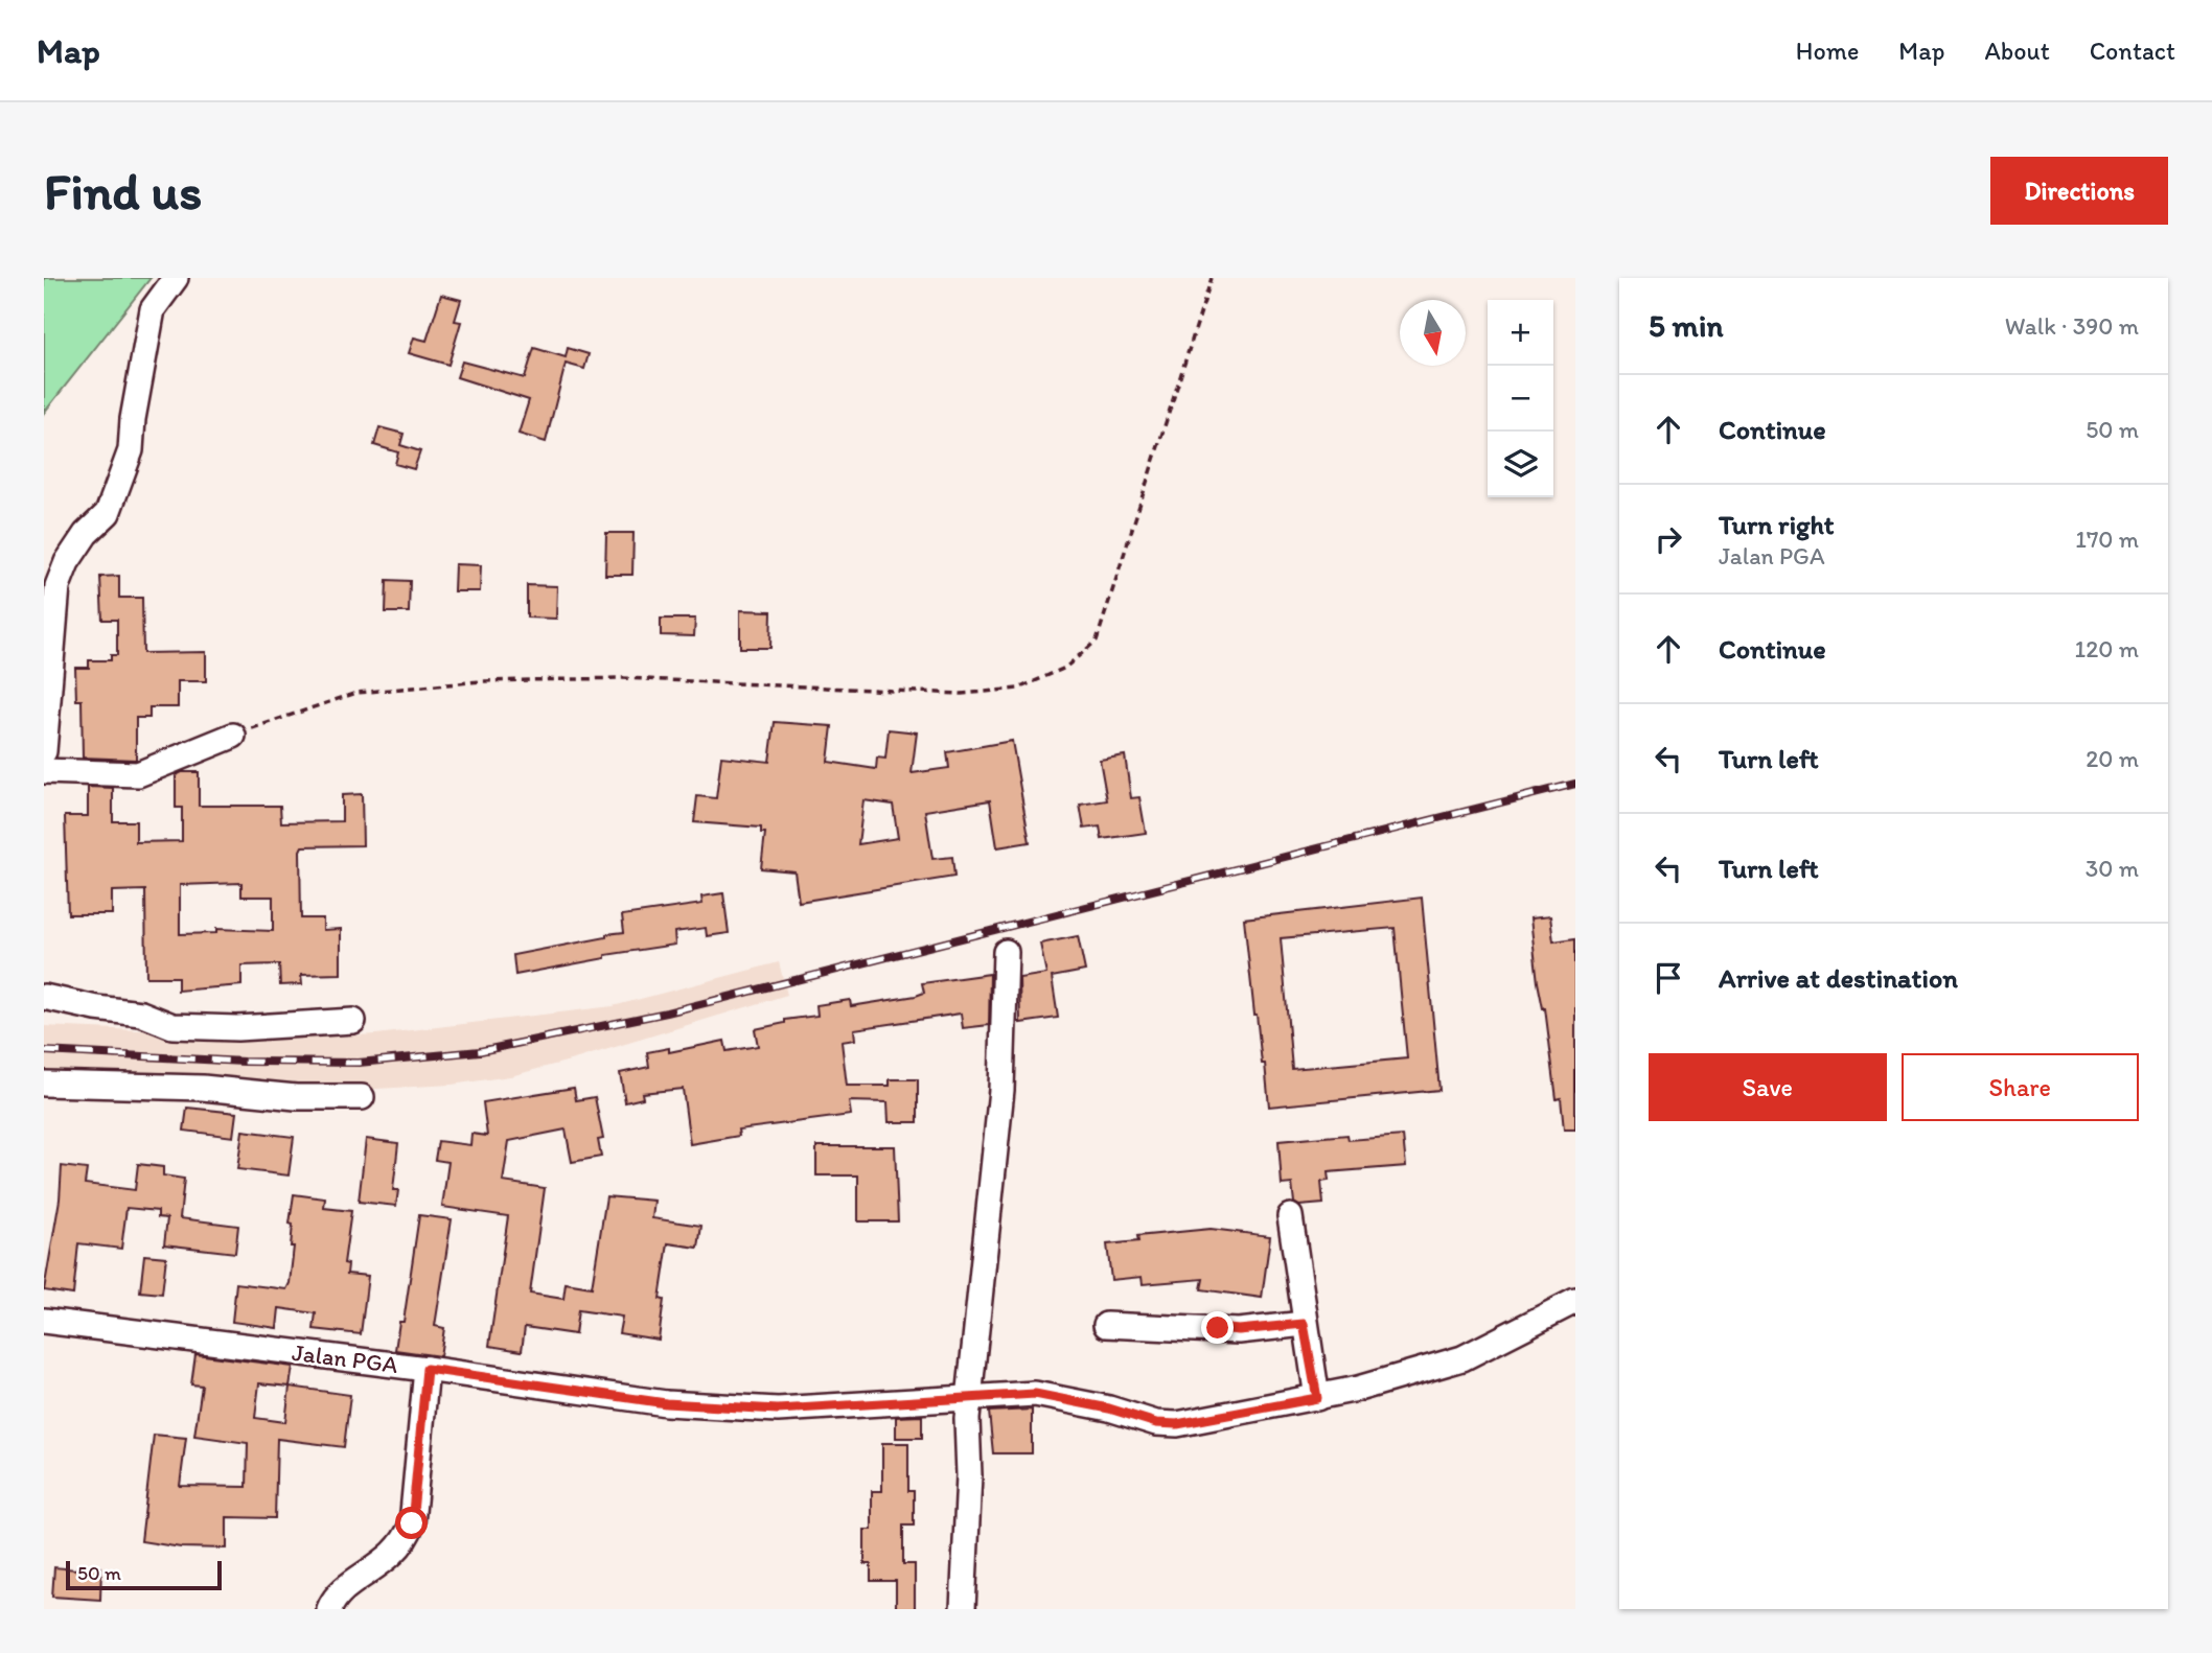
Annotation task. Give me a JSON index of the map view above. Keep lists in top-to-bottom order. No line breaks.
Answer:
{"streets":{"street":["Jalan PGA"]},"scale_bar":"50 m","north":"bottom","page":{"header":"Map","nav":["Home","Map","About","Contact"],"buttons":["Directions",["Save","Share"]],"title":"Find us","heading":["5 min","Walk · 390 m"],"map_buttons":["+","−"],"list":[["Continue","50 m"],["Turn right","Jalan PGA","170 m"],["Continue","120 m"],["Turn left","20 m"],["Turn left","30 m"],"Arrive at destination"],"scale":"50 m"}}
